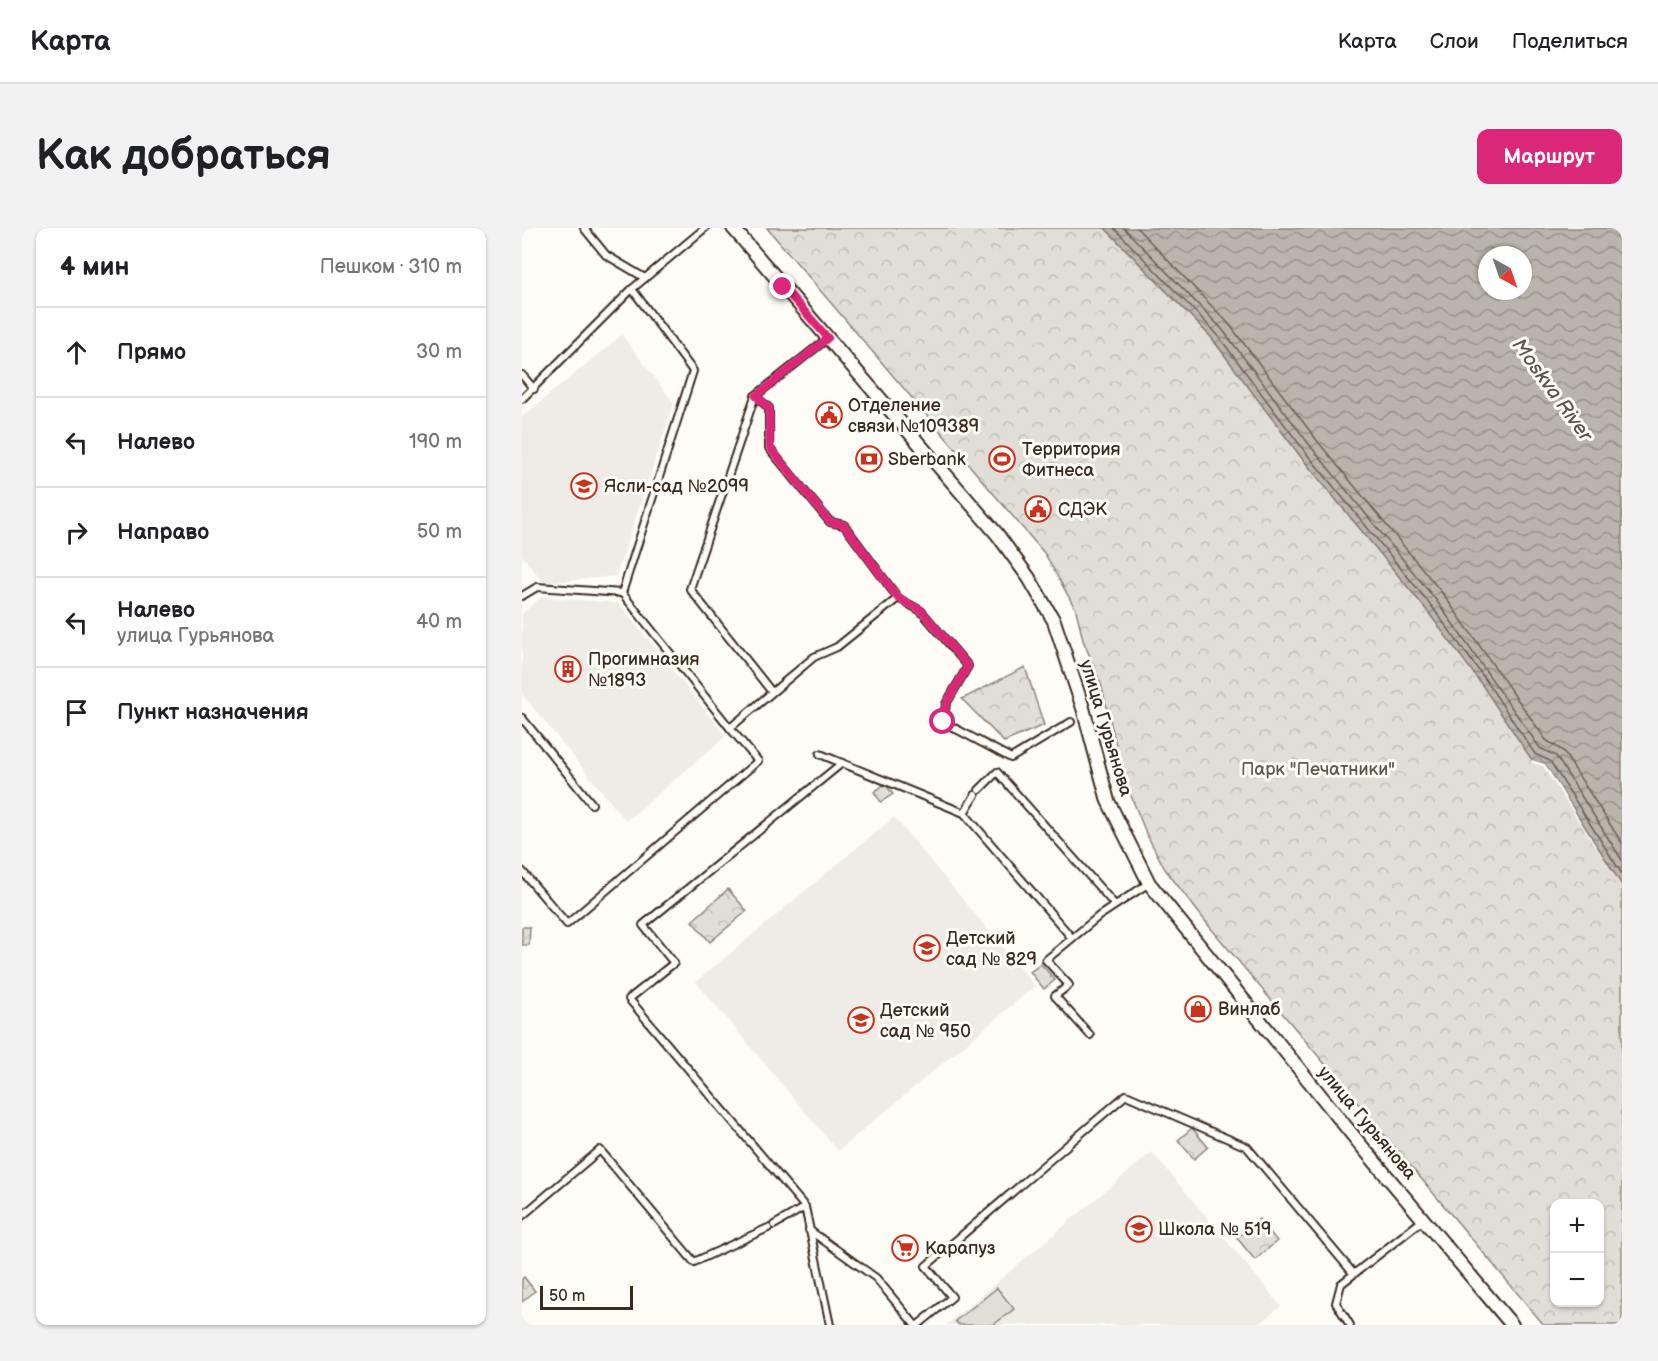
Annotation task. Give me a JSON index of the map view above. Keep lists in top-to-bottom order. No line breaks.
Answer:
{"streets":{"street":["улица Гурьянова"]},"water":["Moskva River"],"parks":["Парк \"Печатники\""],"places":{"public building":["Отделение связи №109389","СДЭК"],"bank":["Sberbank"],"sports":["Территория Фитнеса"],"school or university":["Ясли-сад №2099","Детский сад № 829","Детский сад № 950","Школа № 519"],"building":["Прогимназия №1893"],"shop":["Винлаб"],"supermarket":["Карапуз"]},"scale_bar":"50 m","north":"bottom right","page":{"header":"Карта","nav":["Карта","Слои","Поделиться"],"buttons":"Маршрут","title":"Как добраться","heading":["4 мин","Пешком · 310 m"],"list":[["Прямо","30 m"],["Налево","190 m"],["Направо","50 m"],["Налево","улица Гурьянова","40 m"],"Пункт назначения"],"map_buttons":["+","−"],"scale":"50 m"}}
